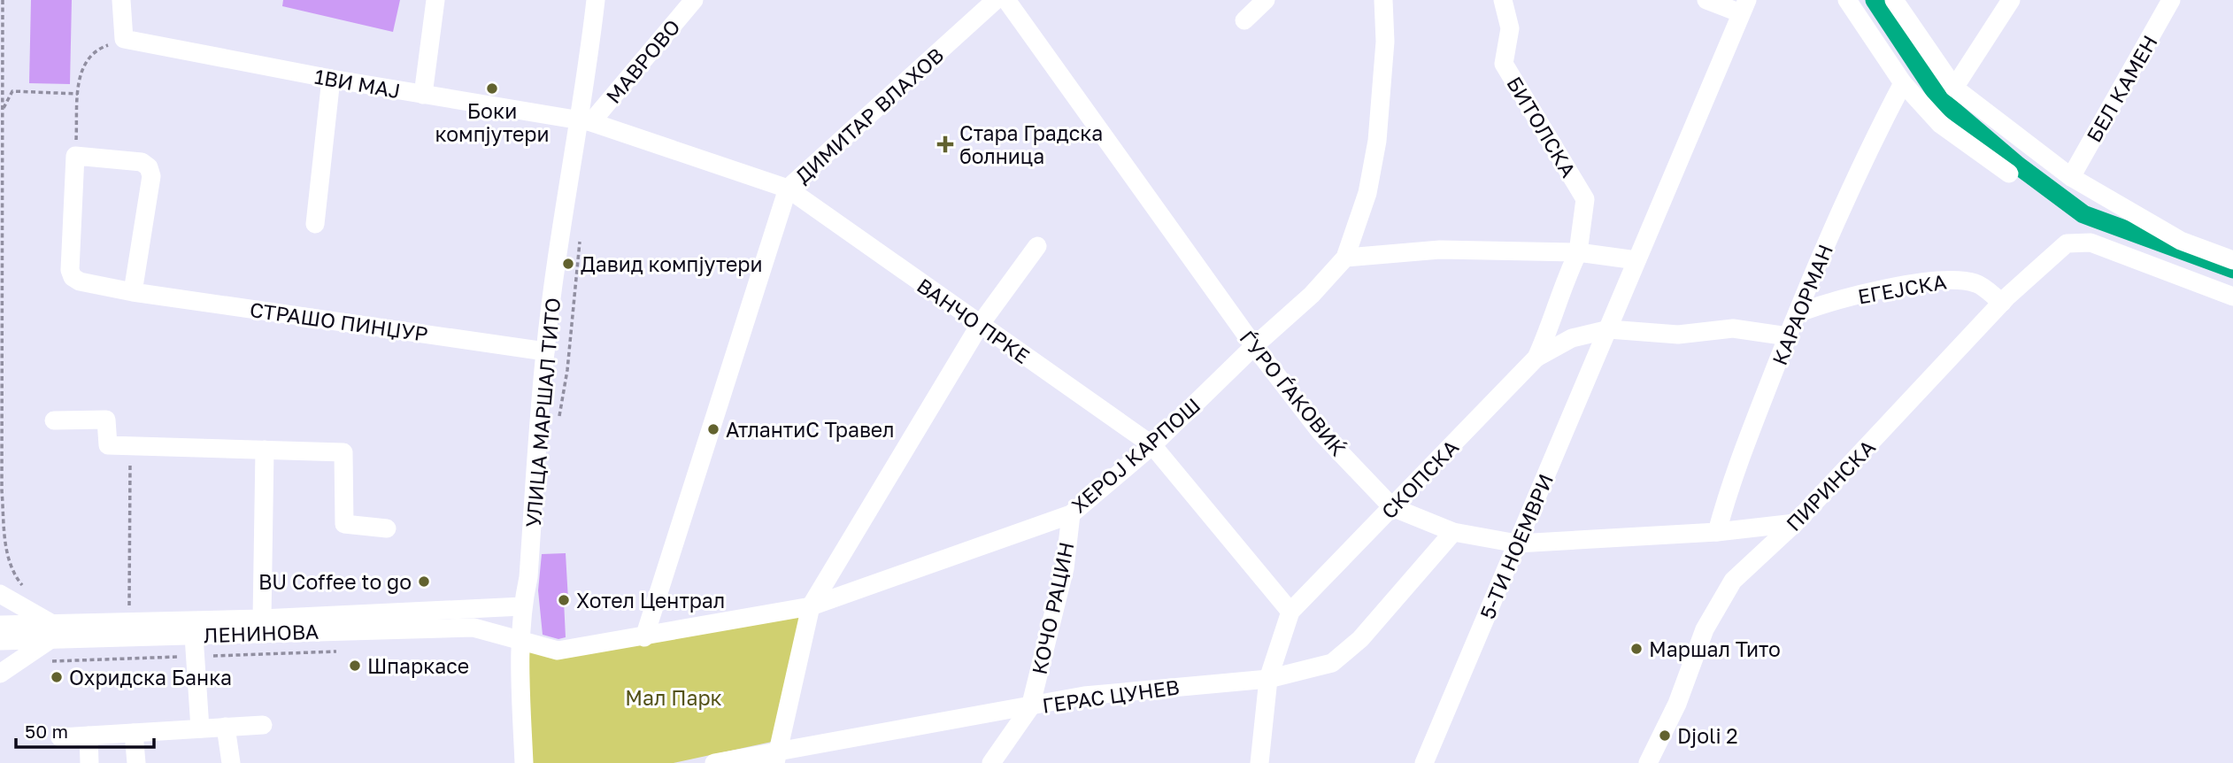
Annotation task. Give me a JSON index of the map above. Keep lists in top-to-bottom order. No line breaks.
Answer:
{"streets":{"street":["МАВРОВО","1ВИ МАЈ","БЕЛ КАМЕН","ДИМИТАР ВЛАХОВ","БИТОЛСКА","ЕГЕЈСКА","КАРАОРМАН","ВАНЧО ПРКЕ","СТРАШО ПИНЏУР","ЃУРО ЃАКОВИЌ","УЛИЦА МАРШАЛ ТИТО","ХЕРОЈ КАРПОШ","СКОПСКА","ПИРИНСКА","5-ТИ НОЕМВРИ","КОЧО РАЦИН","ЛЕНИНОВА","ГЕРАС ЦУНЕВ"]},"crossings":[["МАВРОВО","1ВИ МАЈ"],["МАВРОВО","ВАНЧО ПРКЕ"],["МАВРОВО","УЛИЦА МАРШАЛ ТИТО"],["1ВИ МАЈ","ВАНЧО ПРКЕ"],["1ВИ МАЈ","УЛИЦА МАРШАЛ ТИТО"],["ДИМИТАР ВЛАХОВ","ВАНЧО ПРКЕ"],["ДИМИТАР ВЛАХОВ","ХЕРОЈ КАРПОШ"],["ДИМИТАР ВЛАХОВ","ЛЕНИНОВА"],["БИТОЛСКА","СКОПСКА"],["ЕГЕЈСКА","КАРАОРМАН"],["ЕГЕЈСКА","ПИРИНСКА"],["КАРАОРМАН","ЃУРО ЃАКОВИЌ"],["ВАНЧО ПРКЕ","УЛИЦА МАРШАЛ ТИТО"],["ВАНЧО ПРКЕ","ХЕРОЈ КАРПОШ"],["ВАНЧО ПРКЕ","СКОПСКА"],["СТРАШО ПИНЏУР","УЛИЦА МАРШАЛ ТИТО"],["ЃУРО ЃАКОВИЌ","ХЕРОЈ КАРПОШ"],["ЃУРО ЃАКОВИЌ","СКОПСКА"],["ЃУРО ЃАКОВИЌ","ПИРИНСКА"],["ЃУРО ЃАКОВИЌ","5-ТИ НОЕМВРИ"],["ЃУРО ЃАКОВИЌ","ГЕРАС ЦУНЕВ"],["УЛИЦА МАРШАЛ ТИТО","ЛЕНИНОВА"],["ХЕРОЈ КАРПОШ","КОЧО РАЦИН"],["ХЕРОЈ КАРПОШ","ЛЕНИНОВА"],["СКОПСКА","ГЕРАС ЦУНЕВ"],["КОЧО РАЦИН","ГЕРАС ЦУНЕВ"]],"parks":["Мал Парк"],"places":{"other":["Боки компјутери","Давид компјутери","АтлантиС Травел","BU Coffee to go","Хотел Централ","Маршал Тито","Шпаркасе","Охридска Банка","Djoli 2"],"health":["Стара Градска болница"]},"scale_bar":"50 m"}
